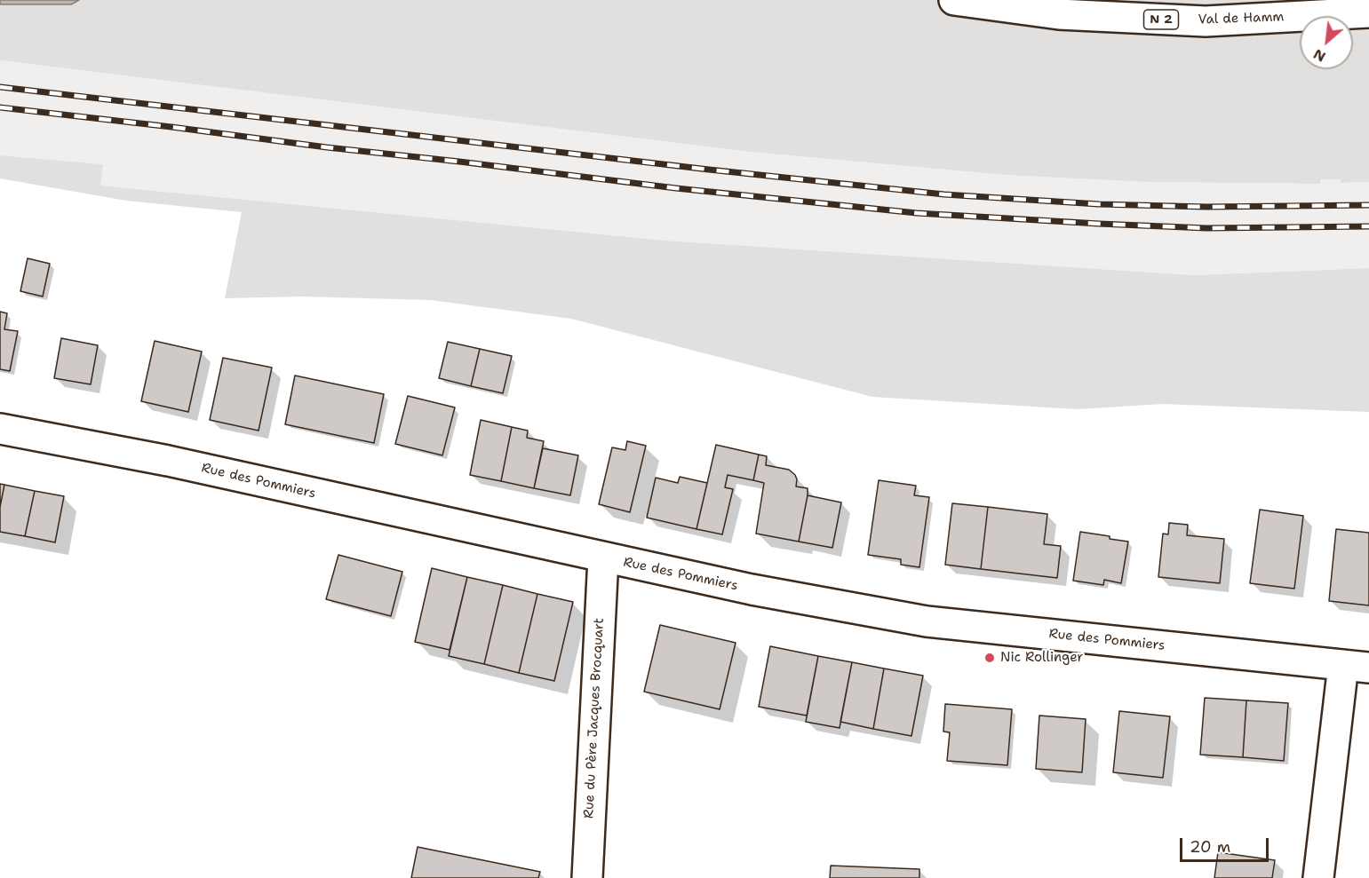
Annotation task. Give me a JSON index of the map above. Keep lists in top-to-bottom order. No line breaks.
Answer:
{"streets":{"street":["Val de Hamm","N 2","Rue des Pommiers","Rue du Père Jacques Brocquart"]},"crossings":[["Rue des Pommiers","Rue du Père Jacques Brocquart"]],"places":["Nic Rollinger"],"scale_bar":"20 m","north":"bottom left"}
